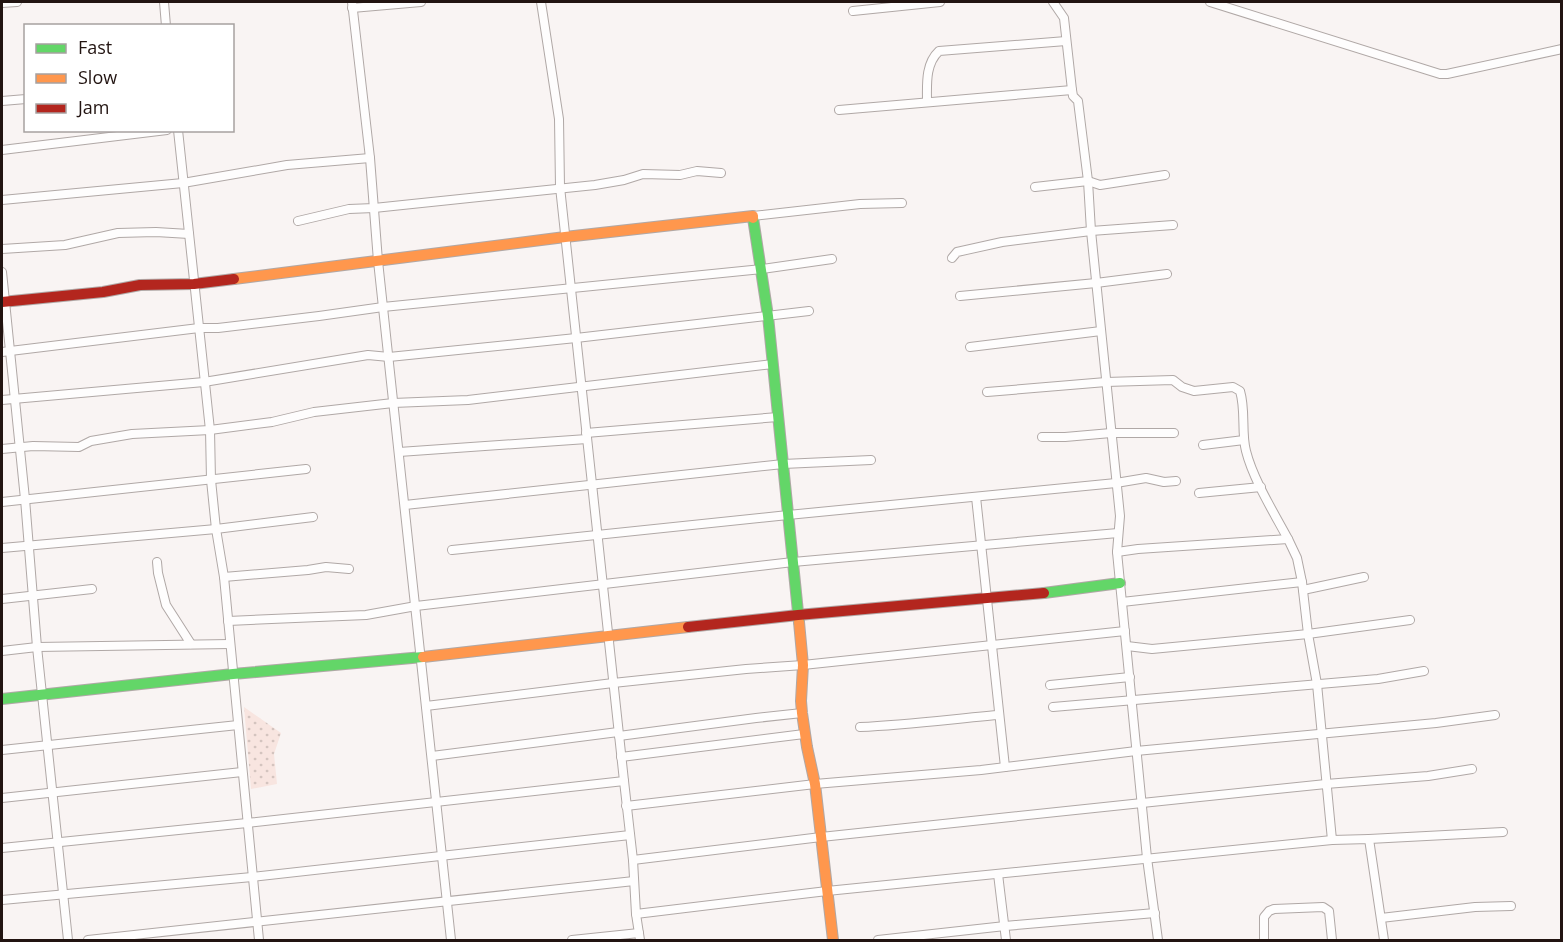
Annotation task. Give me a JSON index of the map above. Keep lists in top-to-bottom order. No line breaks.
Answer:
{"legend":["Fast","Slow","Jam"]}
